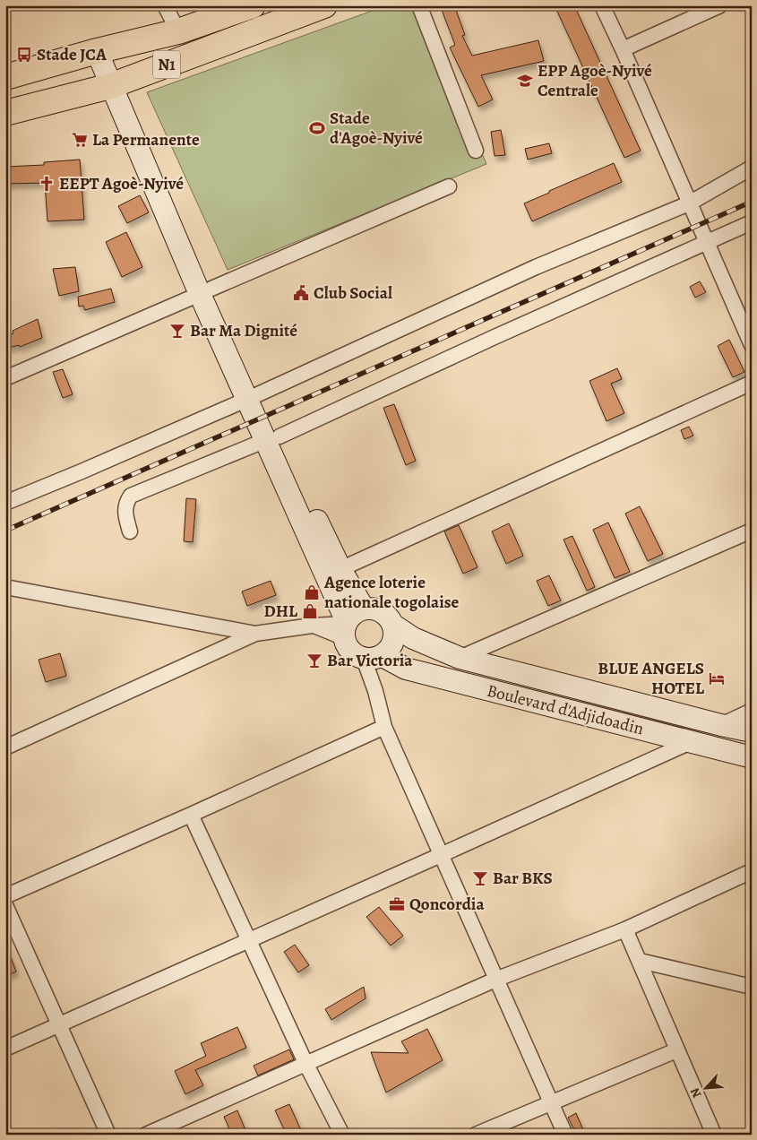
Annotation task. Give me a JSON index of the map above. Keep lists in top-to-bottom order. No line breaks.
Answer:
{"streets":{"highway":["N1"],"main road":["Boulevard d'Adjidoadin"]},"places":{"bus stop":["Stade JCA"],"school or university":["EPP Agoè-Nyivé Centrale"],"sports":["Stade d'Agoè-Nyivé"],"supermarket":["La Permanente"],"church":["EEPT Agoè-Nyivé"],"public building":["Club Social"],"bar":["Bar Ma Dignité","Bar Victoria","Bar BKS"],"shop":["Agence loterie nationale togolaise","DHL"],"hotel":["BLUE ANGELS HOTEL"],"office":["Qoncordia"]},"north":"bottom left"}
